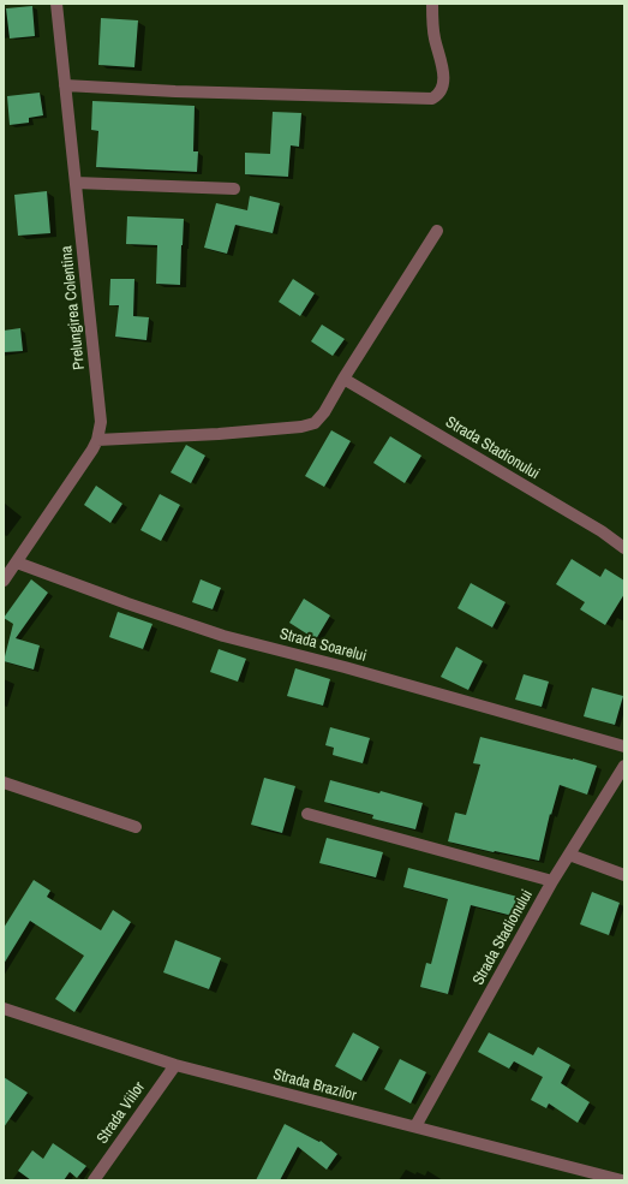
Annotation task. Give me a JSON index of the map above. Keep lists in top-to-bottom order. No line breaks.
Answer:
{"streets":{"street":["Prelungirea Colentina","Strada Stadionului","Strada Soarelui","Strada Brazilor","Strada Viilor"]},"crossings":[["Prelungirea Colentina","Strada Soarelui"],["Strada Stadionului","Strada Brazilor"],["Strada Brazilor","Strada Viilor"]]}
